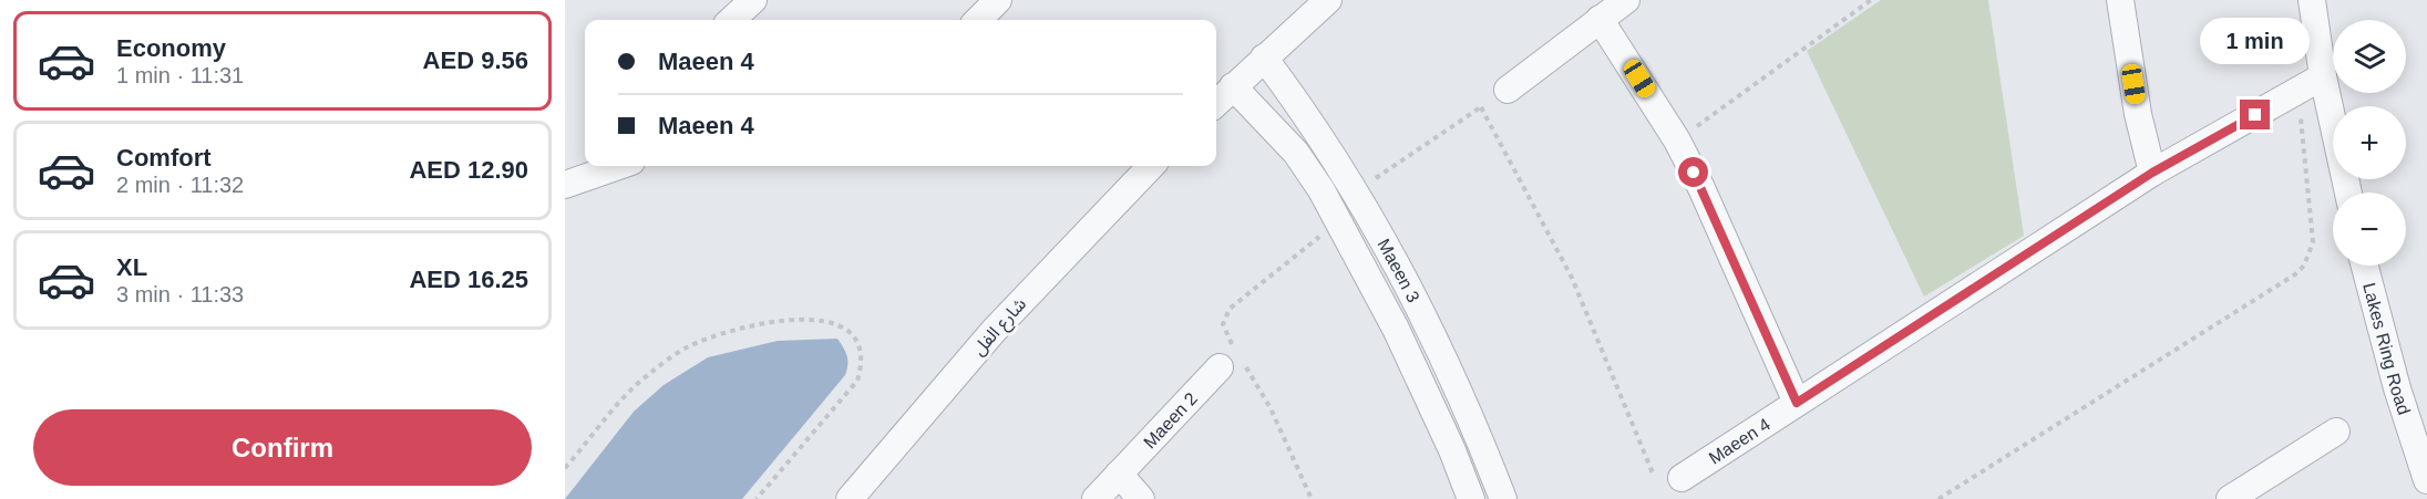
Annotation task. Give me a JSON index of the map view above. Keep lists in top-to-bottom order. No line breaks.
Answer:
{"streets":{"street":["Maeen 3","شارع الفل","Lakes Ring Road","Maeen 2","Maeen 4"]},"page":{"list":[{"name":"Economy","note":"1 min · 11:31","value":"AED 9.56"},{"name":"Comfort","note":"2 min · 11:32","value":"AED 12.90"},{"name":"XL","note":"3 min · 11:33","value":"AED 16.25"}],"bubble":"1 min","map_buttons":["+","−"],"banner":["Maeen 4","Maeen 4"],"buttons":"Confirm"}}
